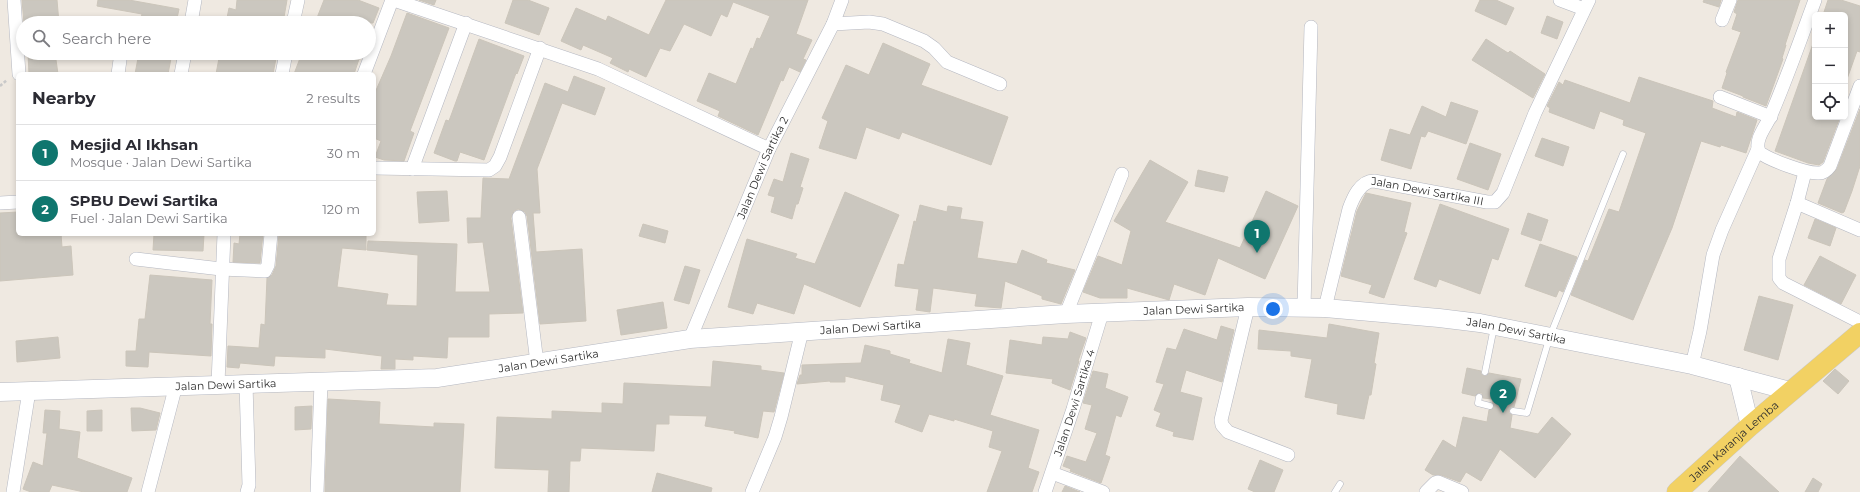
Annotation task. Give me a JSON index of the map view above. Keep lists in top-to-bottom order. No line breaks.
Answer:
{"streets":{"main road":["Jalan Dewi Sartika","Jalan Karanja Lemba"],"street":["Jalan Dewi Sartika 2","Jalan Dewi Sartika III","Jalan Dewi Sartika 4"]},"crossings":[["Jalan Dewi Sartika 2","Jalan Dewi Sartika"],["Jalan Dewi Sartika III","Jalan Dewi Sartika"],["Jalan Dewi Sartika","Jalan Dewi Sartika 4"],["Jalan Dewi Sartika","Jalan Karanja Lemba"]],"page":{"map_buttons":["+","−"],"search":"Search here","heading":["Nearby","2 results"],"list":[{"mark":"1","name":"Mesjid Al Ikhsan","note":"Mosque · Jalan Dewi Sartika","value":"30 m"},{"mark":"2","name":"SPBU Dewi Sartika","note":"Fuel · Jalan Dewi Sartika","value":"120 m"}],"pins":["1","2"]}}
